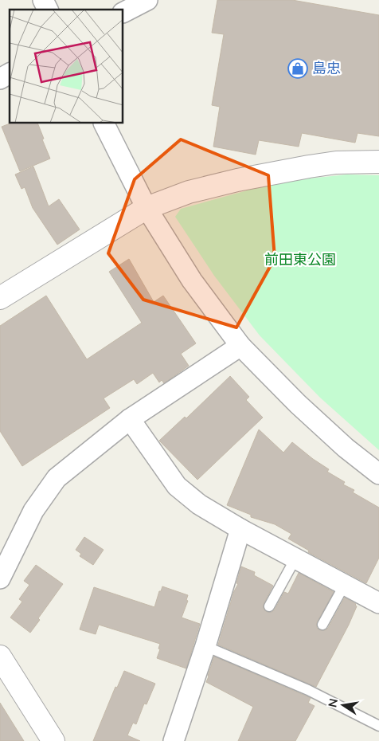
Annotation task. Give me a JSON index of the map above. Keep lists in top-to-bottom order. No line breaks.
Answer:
{"parks":["前田東公園"],"places":{"shop":["島忠"]},"north":"left"}
